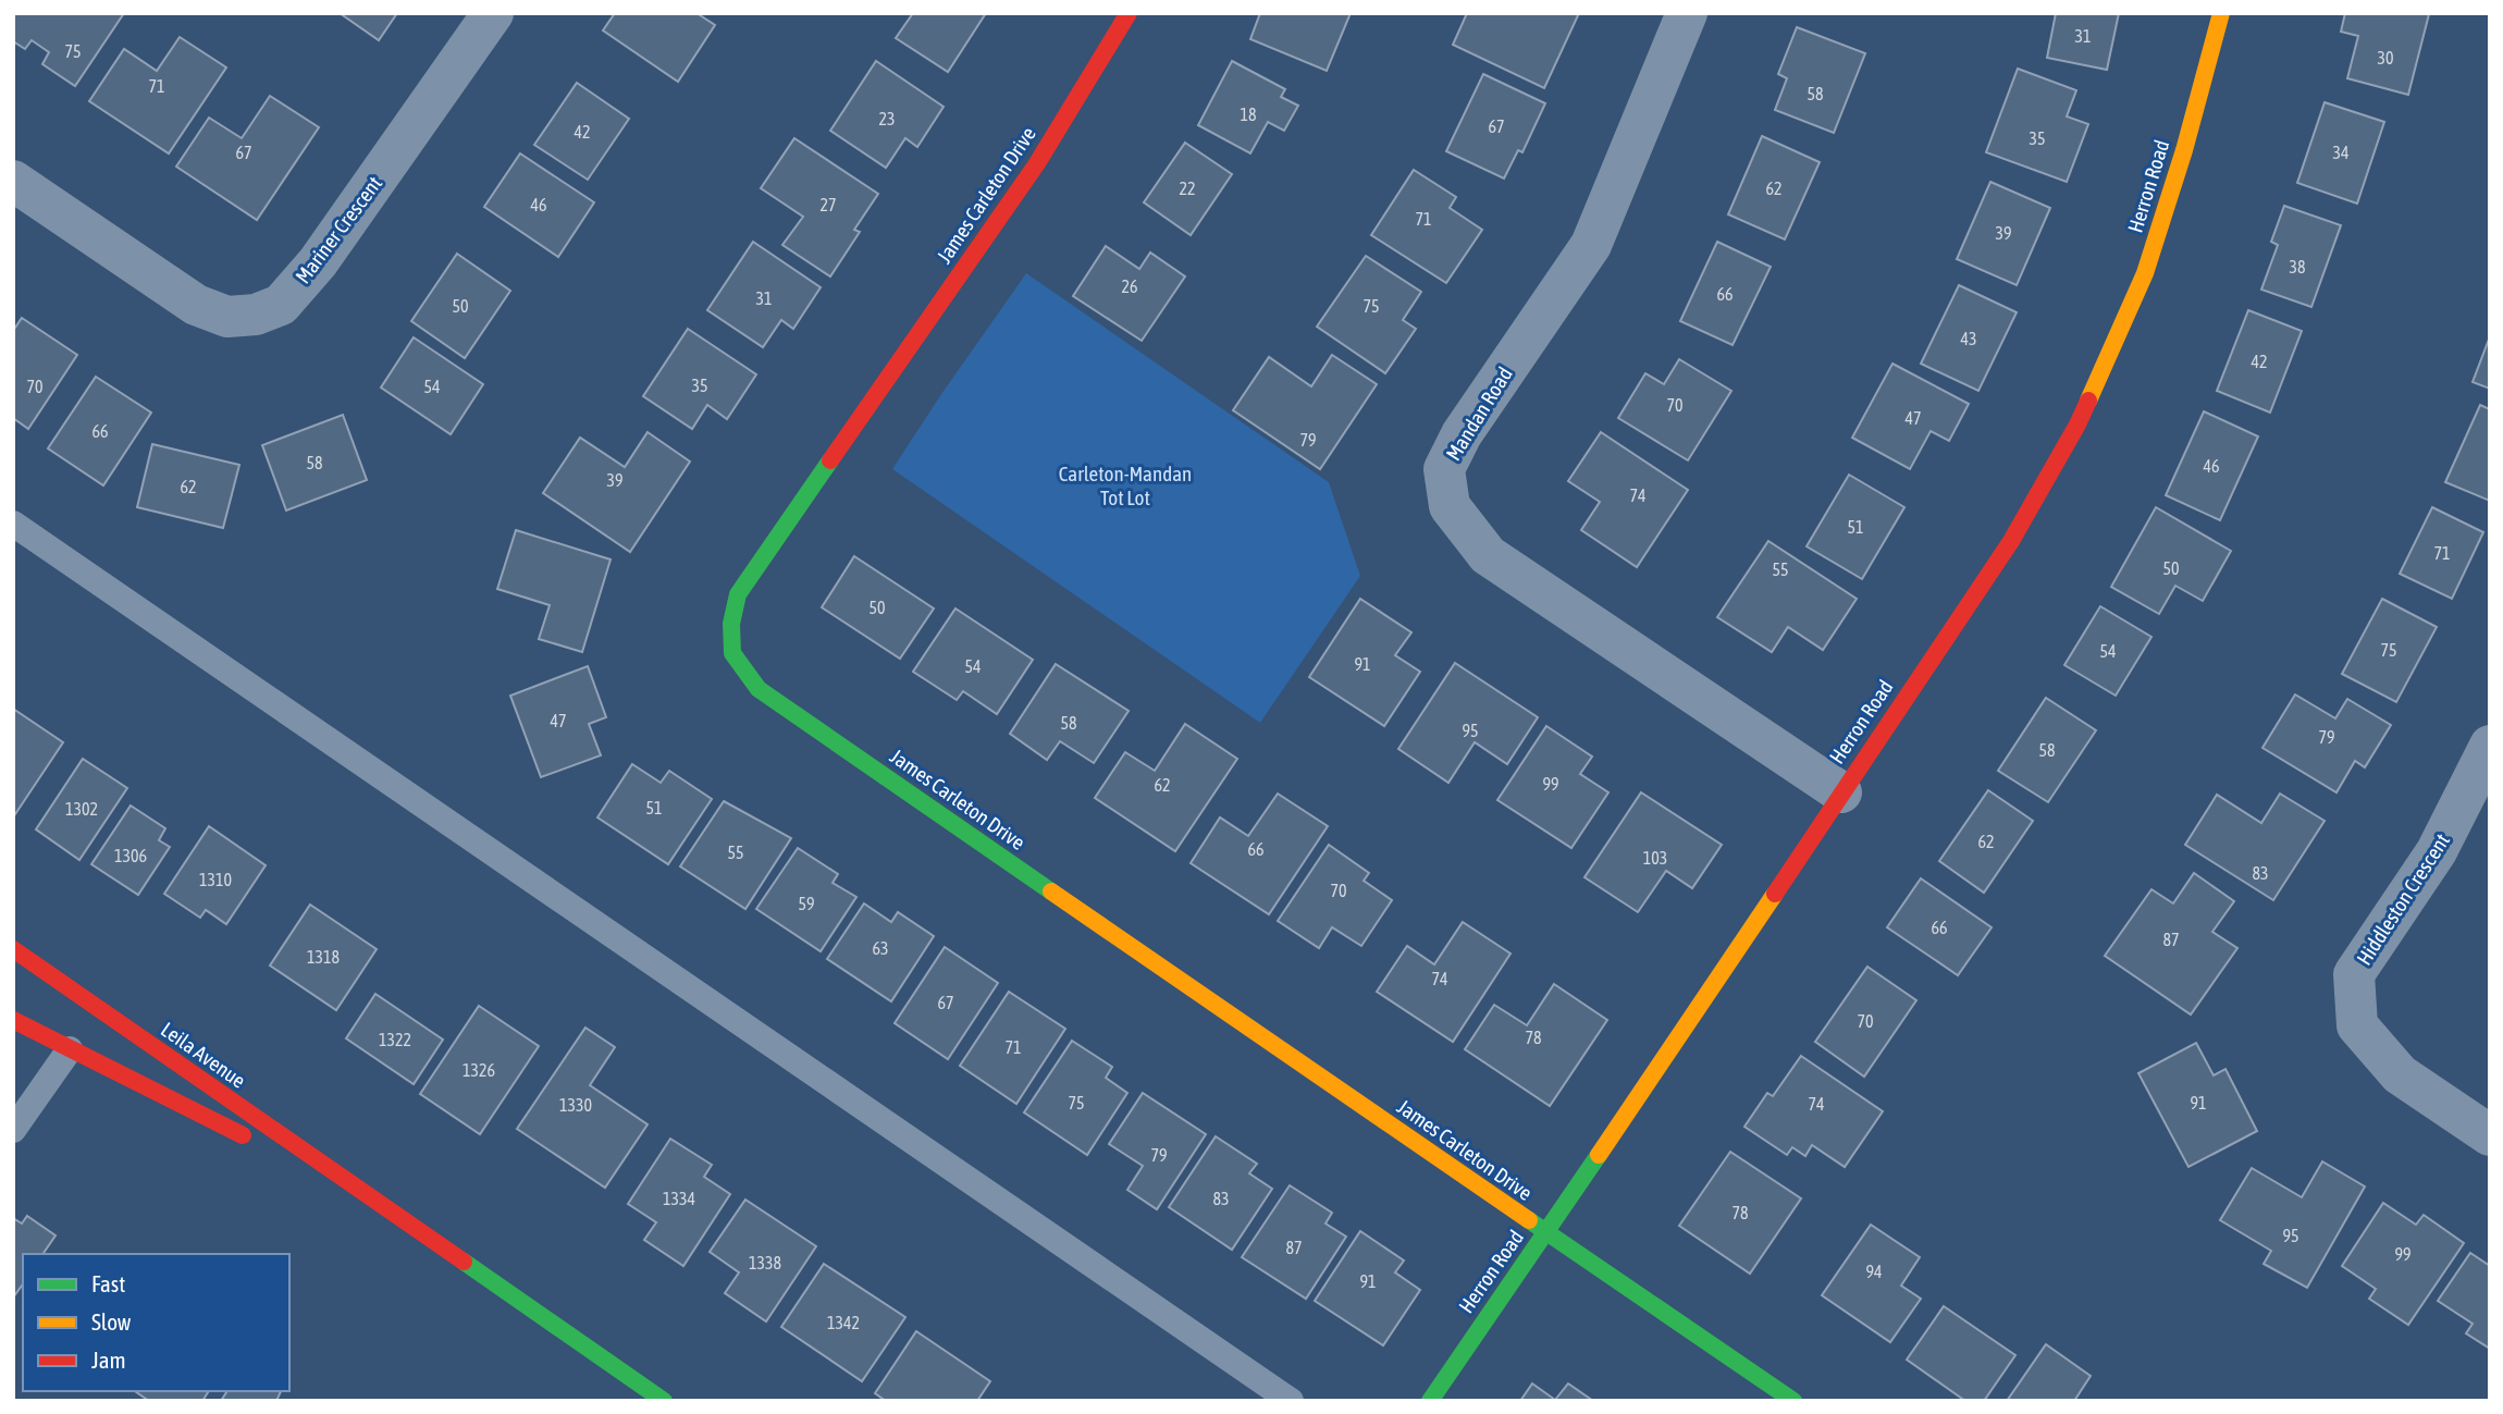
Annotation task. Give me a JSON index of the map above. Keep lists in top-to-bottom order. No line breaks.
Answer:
{"streets":{"street":["Herron Road","James Carleton Drive","Mariner Crescent","Mandan Road","Hiddleston Crescent","Leila Avenue"]},"crossings":[["Herron Road","James Carleton Drive"],["Herron Road","Mandan Road"]],"parks":["Carleton-Mandan Tot Lot"],"house_numbers":["31","75","30","71","58","18","23","67","42","35","67","34","22","62","46","27","71","39","38","26","66","31","50","75","43","42","35","70","54","70","47","66","79","58","46","39","62","74","51","71","50","55","50","75","54","91","54","47","58","95","79","58","99","62","51","1302","62","66","55","1306","103","83","1310","70","59","66","87","63","1318","74","67","70","78","1322","71","1326","75","91","74","1330","79","1334","83","78","95","87","99","1338","94","91","1342"],"legend":["Fast","Slow","Jam"]}
